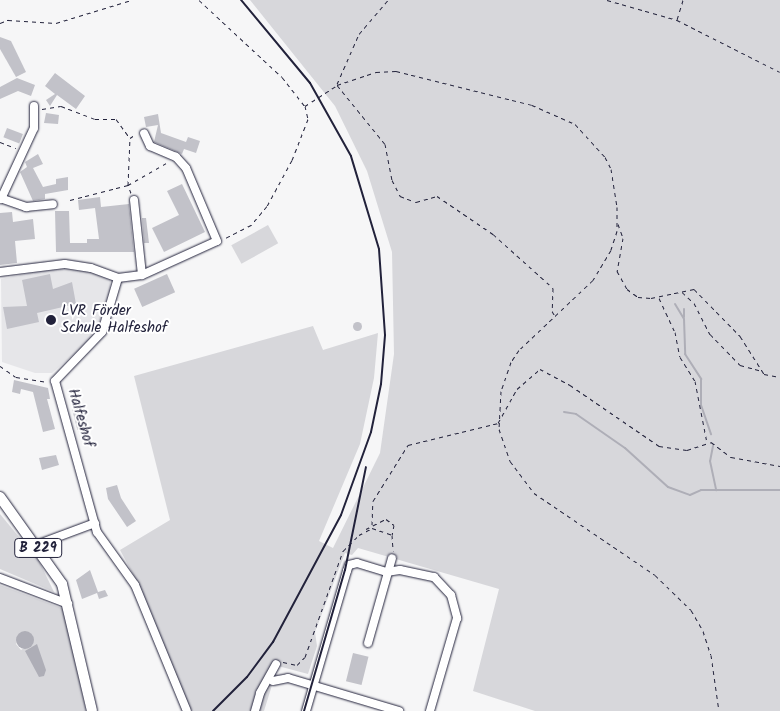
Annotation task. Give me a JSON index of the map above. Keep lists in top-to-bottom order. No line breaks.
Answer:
{"streets":{"main road":["B 229"],"street":["Halfeshof"]},"places":["LVR Förder Schule Halfeshof"]}
